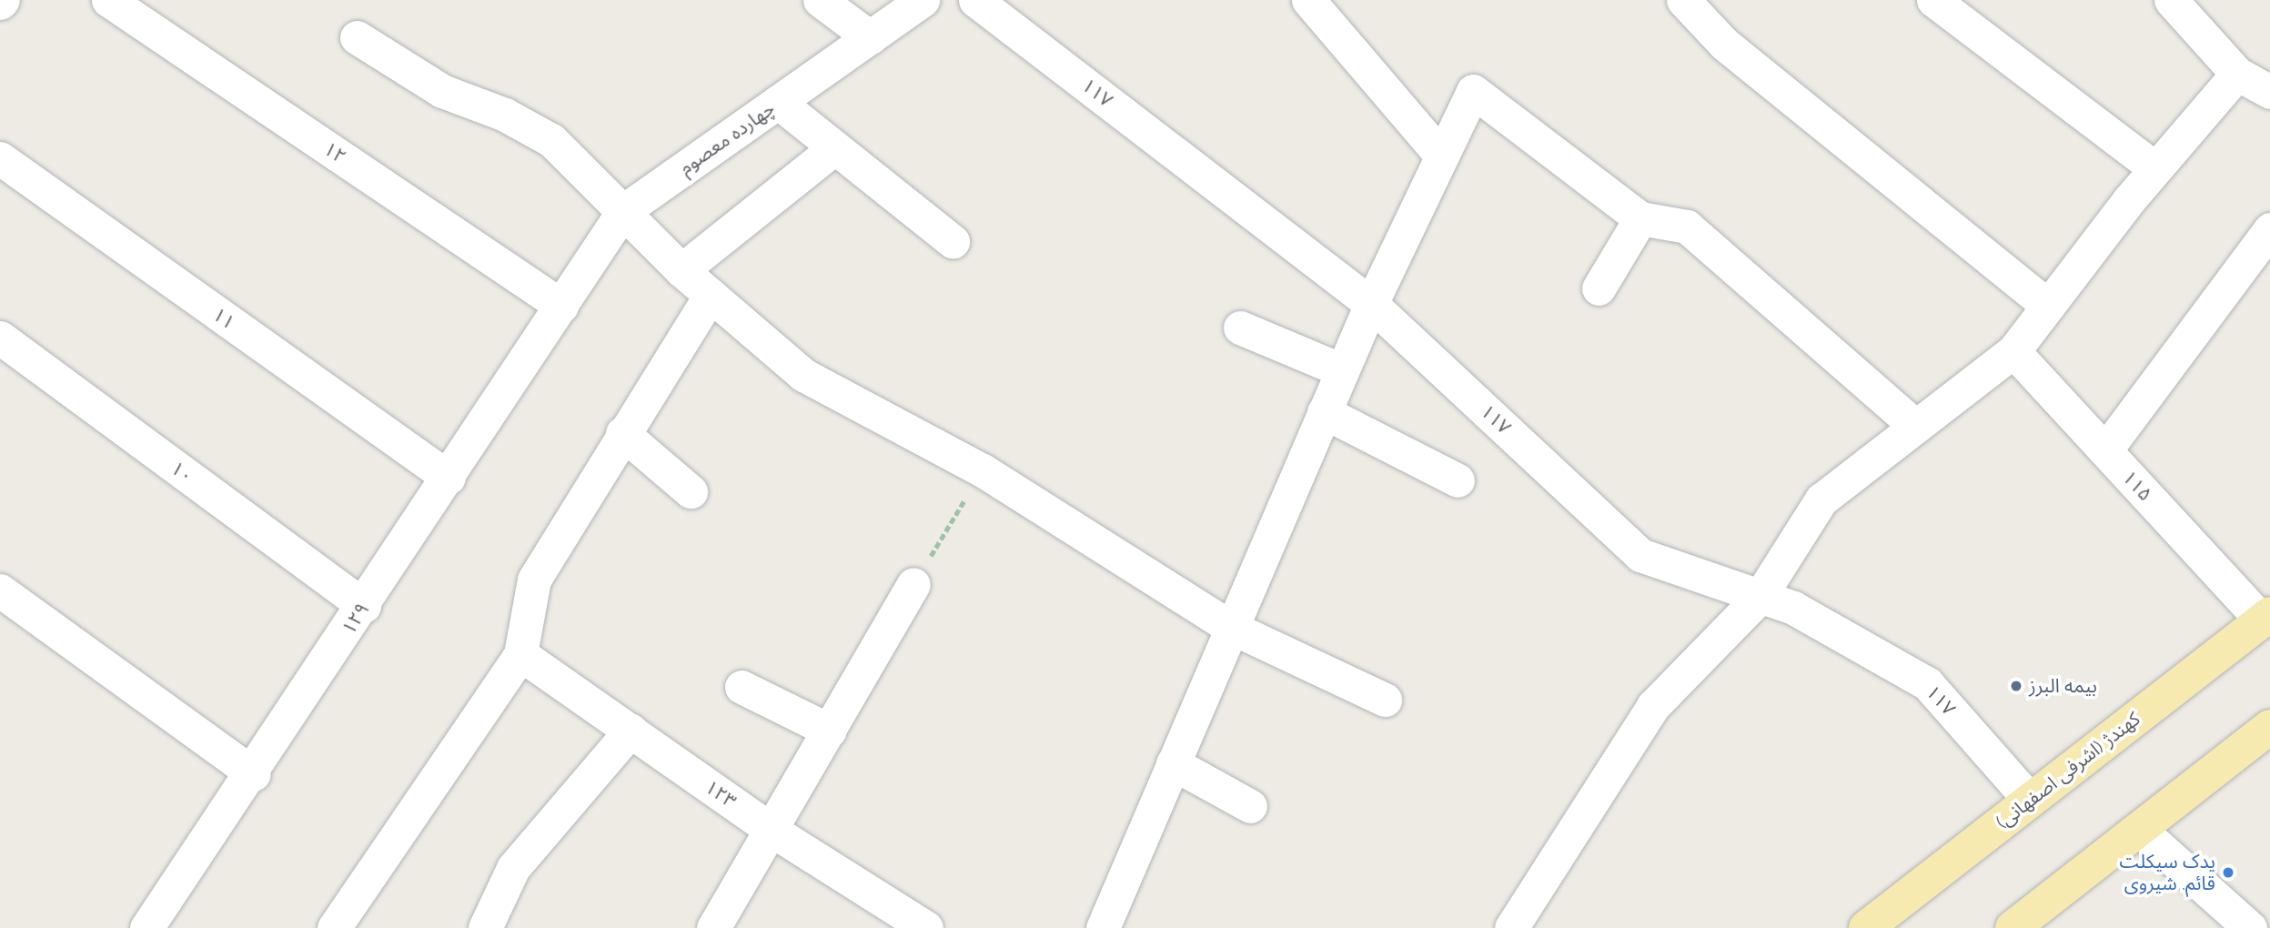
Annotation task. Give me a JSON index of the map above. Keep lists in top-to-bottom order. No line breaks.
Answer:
{"streets":{"main road":["کهندژ (اشرفی اصفهانی)"],"street":["۱۱۷","چهارده معصوم","۱۲","۱۱","۱۰","۱۱۵","۱۲۹","۱۲۳"]},"crossings":[["۱۱۷","کهندژ (اشرفی اصفهانی)"],["چهارده معصوم","۱۲"],["چهارده معصوم","۱۲۹"],["۱۲","۱۲۹"],["۱۱","۱۲۹"],["۱۰","۱۲۹"],["۱۱۵","کهندژ (اشرفی اصفهانی)"]],"places":["بیمه البرز","یدک سیکلت قائم. شیروی"]}
